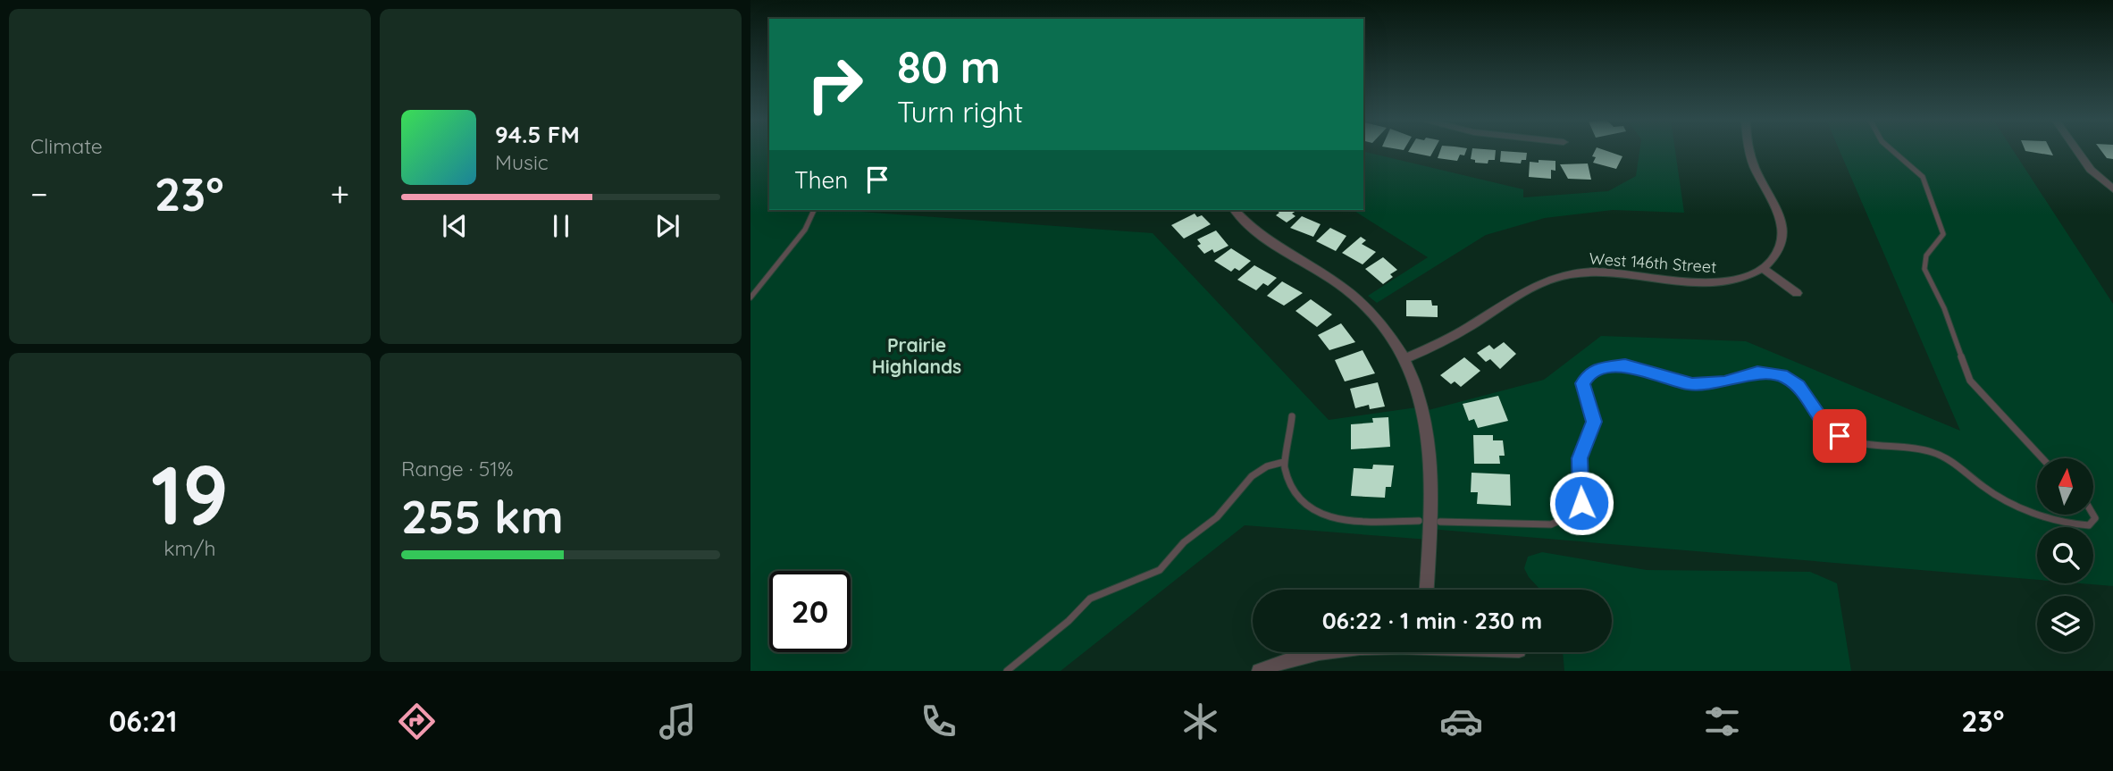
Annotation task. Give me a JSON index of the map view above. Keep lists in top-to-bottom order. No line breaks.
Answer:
{"streets":{"street":["West 146th Street"]},"districts":["Prairie Highlands"],"north":"top","page":{"tile":["Climate",["19","km/h"],["Range · 51%","255 km"]],"turn":["80 m","Turn right"],"song":["94.5 FM","Music"],"then":"Then","heat":["−","23°","+"],"limit":"20","trip":"06:22 · 1 min · 230 m","tabs":["06:21","23°"]}}
